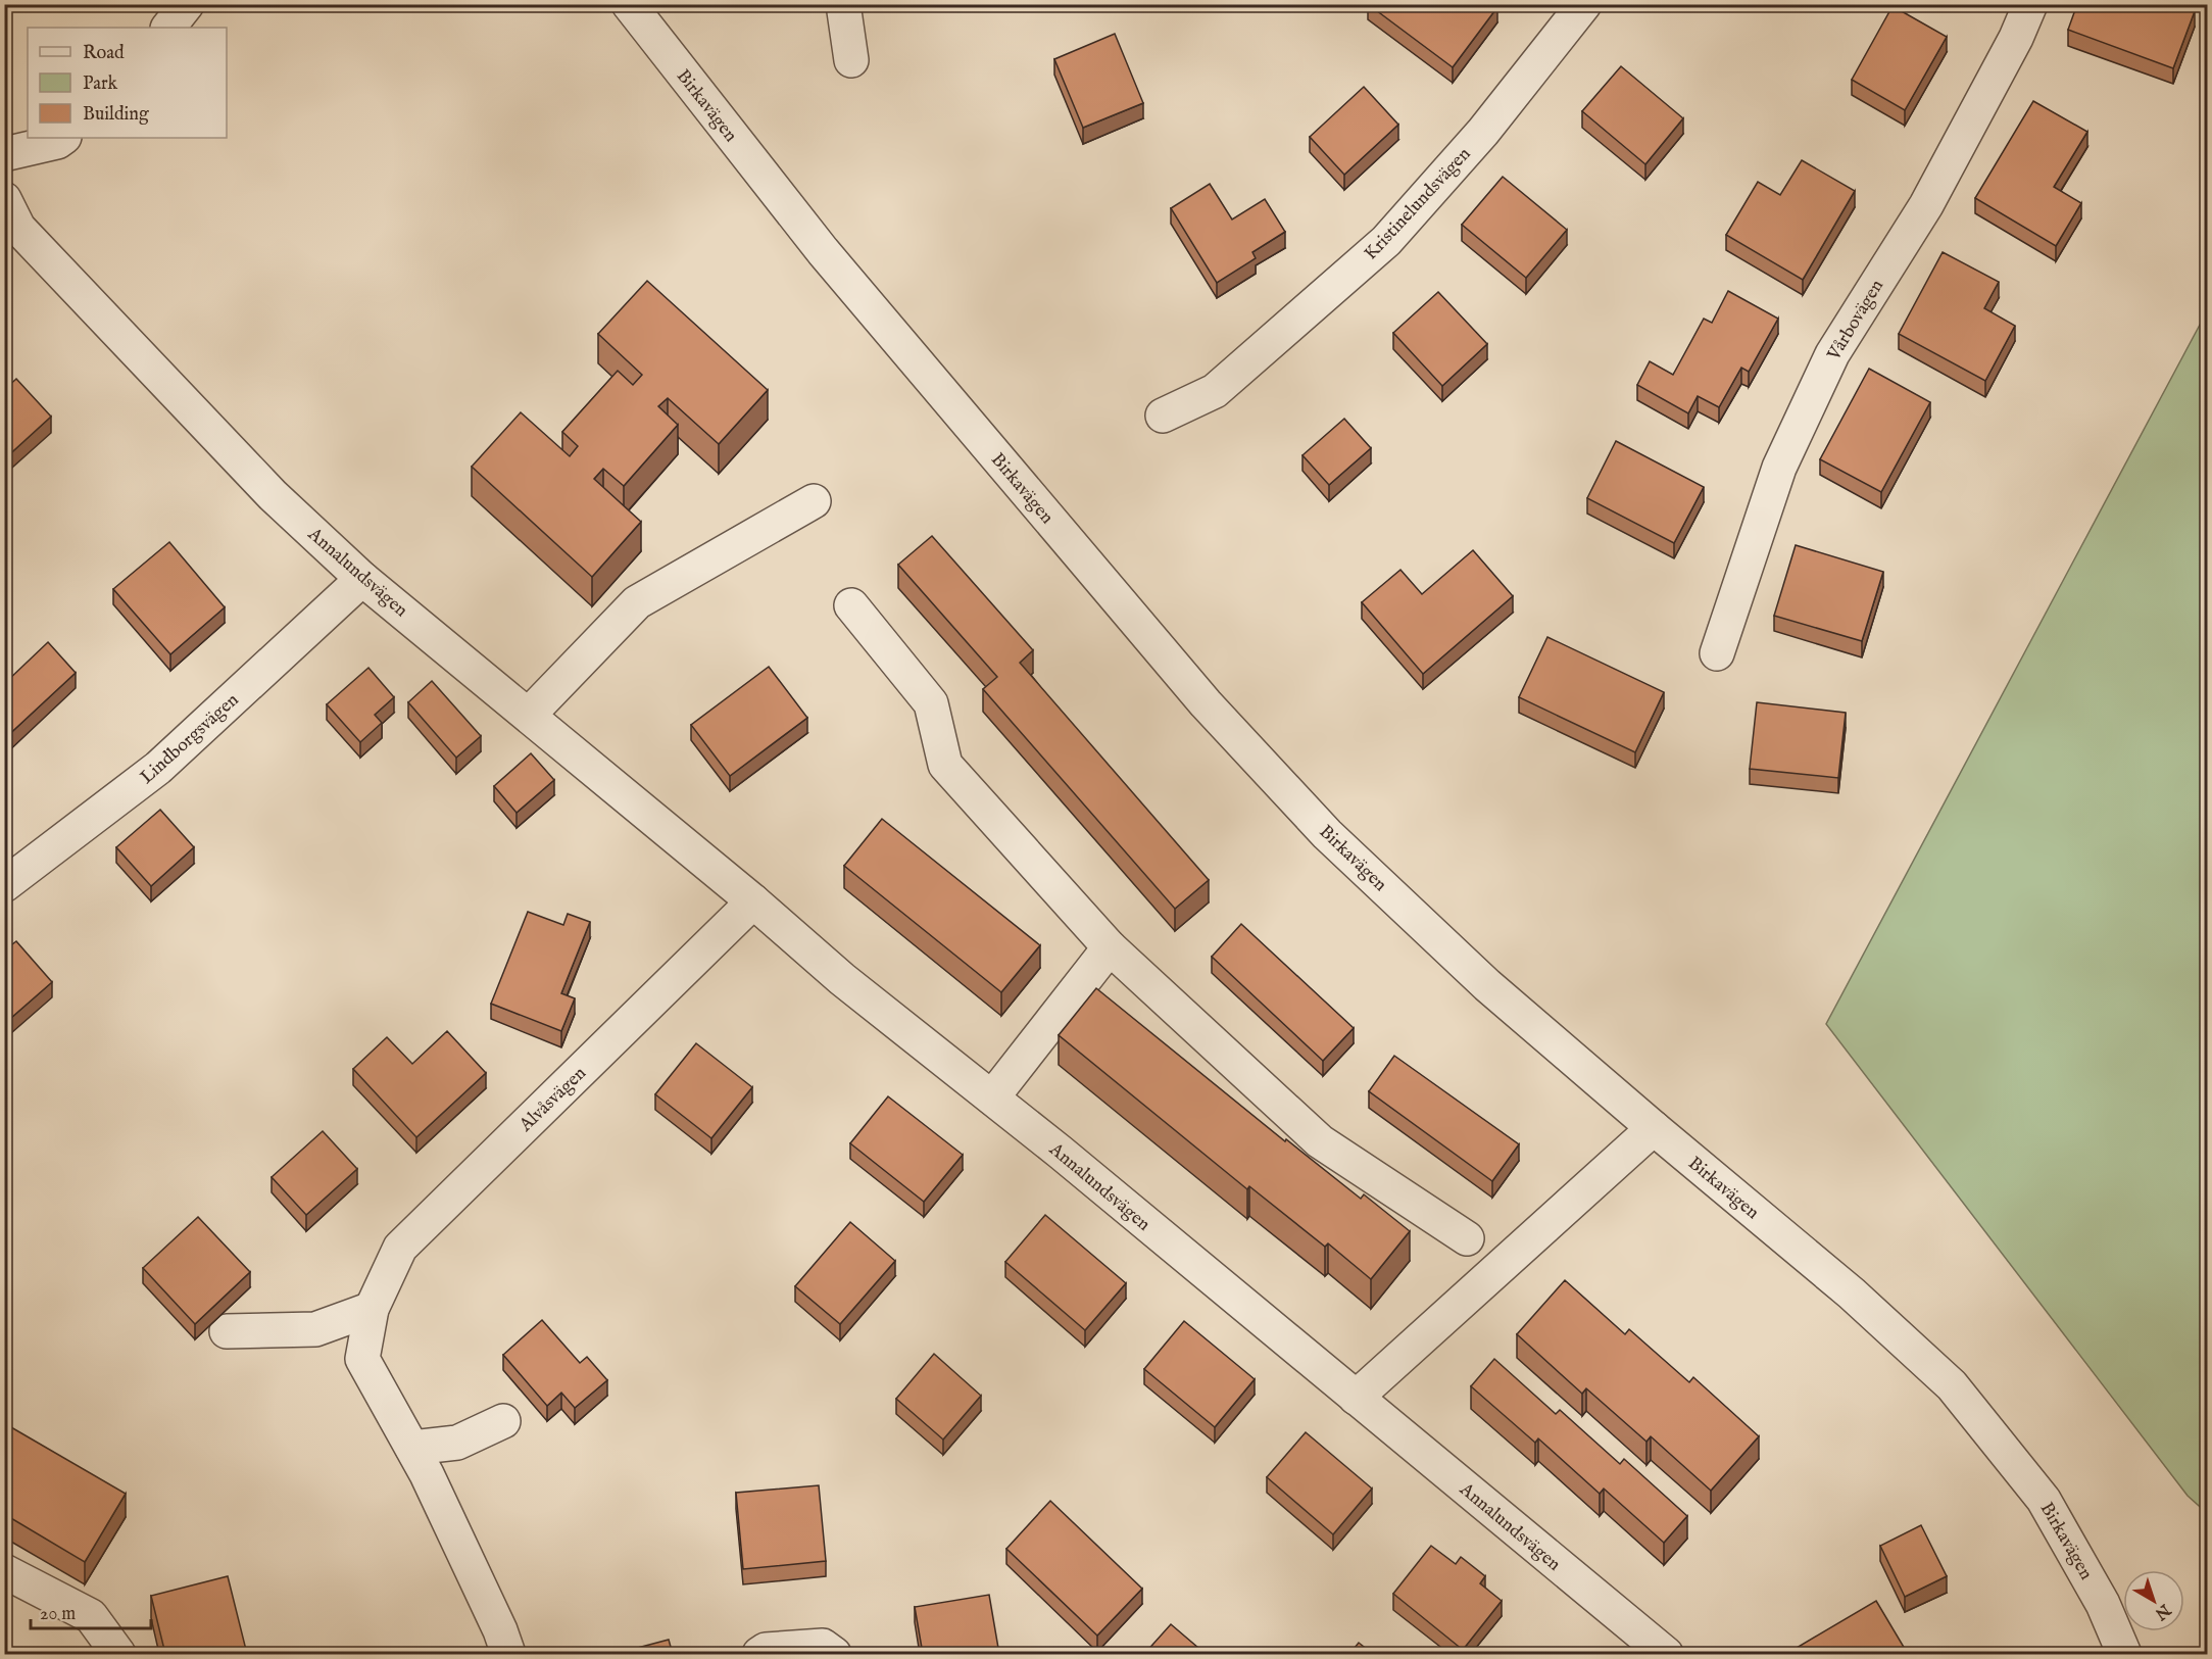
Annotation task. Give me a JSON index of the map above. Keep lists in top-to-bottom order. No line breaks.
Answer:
{"streets":{"street":["Birkavägen","Kristinelundsvägen","Vårbovägen","Annalundsvägen","Lindborgsvägen","Alvåsvägen"]},"crossings":[["Annalundsvägen","Lindborgsvägen"],["Annalundsvägen","Alvåsvägen"]],"legend":["Road","Park","Building"],"scale_bar":"20 m","north":"bottom right"}
